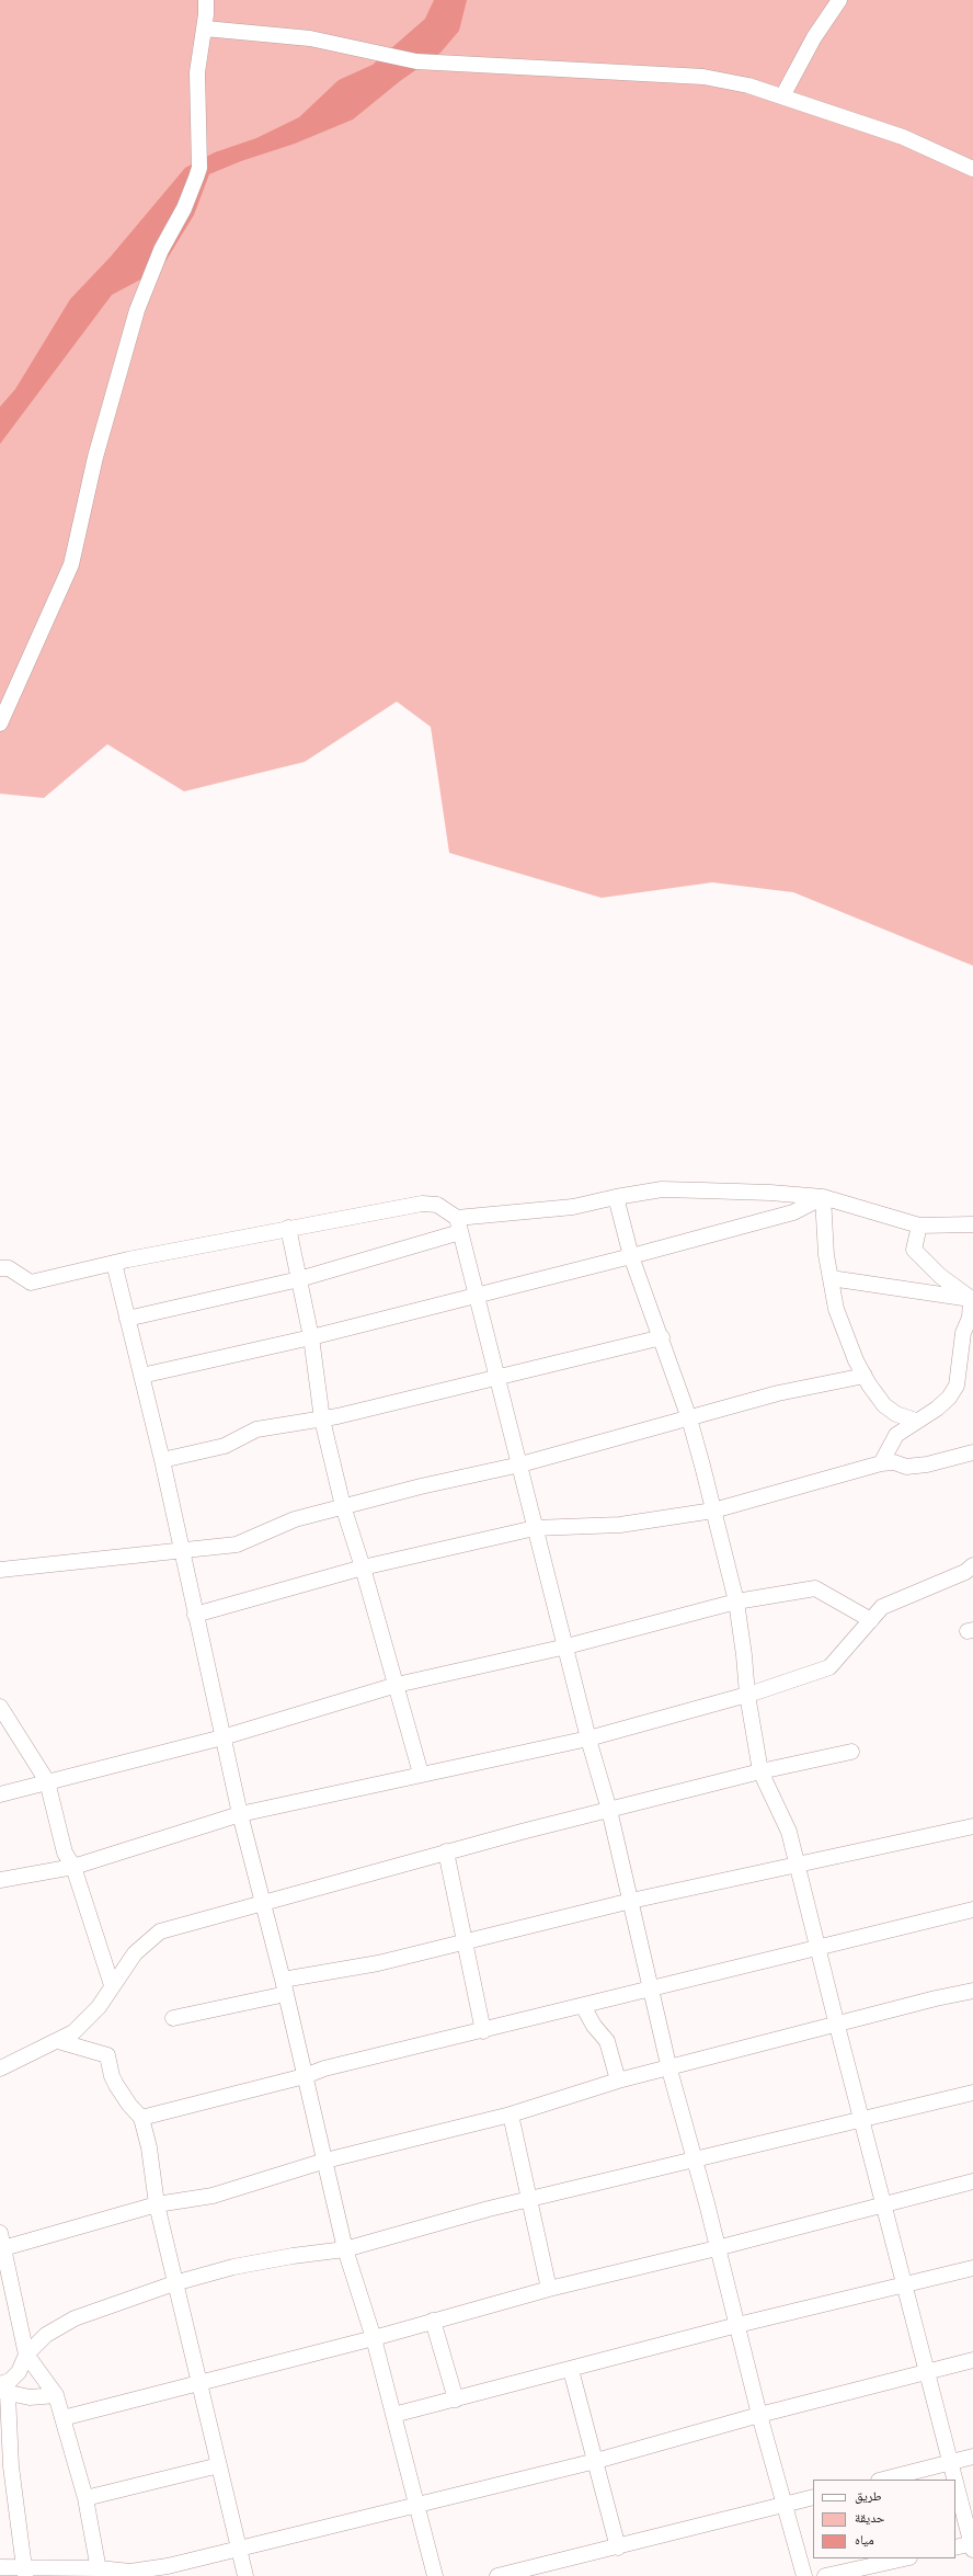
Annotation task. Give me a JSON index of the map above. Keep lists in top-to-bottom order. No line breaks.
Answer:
{"legend":["طريق","حديقة","مياه"]}
